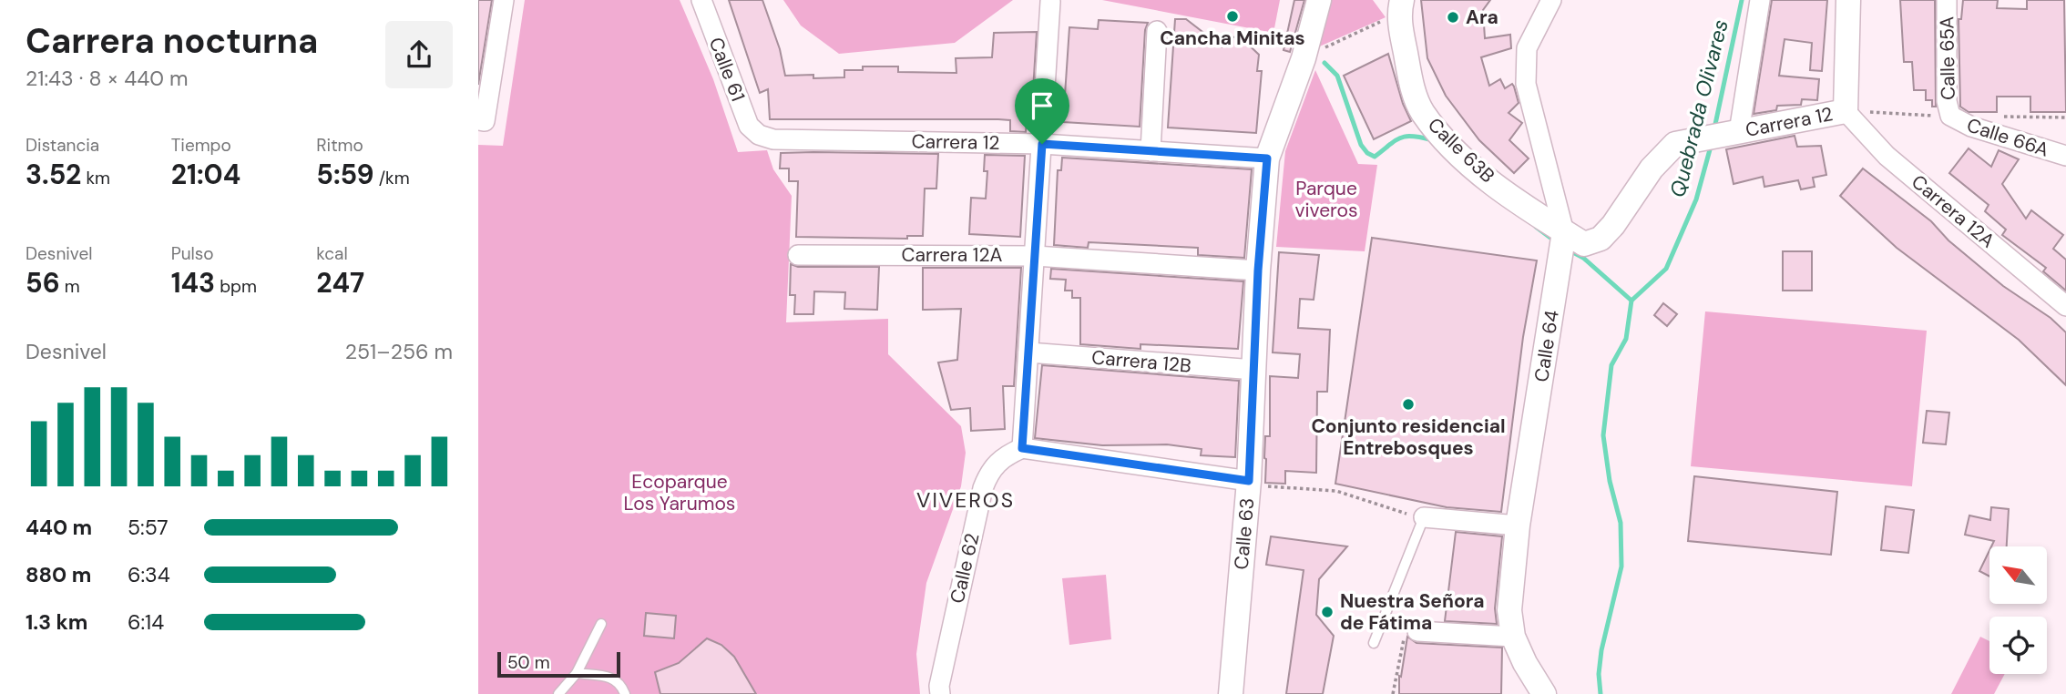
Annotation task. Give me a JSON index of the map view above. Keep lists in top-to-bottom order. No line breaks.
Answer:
{"streets":{"street":["Calle 65A","Calle 61","Carrera 12","Calle 66A","Calle 63B","Carrera 12A","Calle 64","Carrera 12B","Calle 63","Calle 62"]},"crossings":[["Calle 65A","Carrera 12"],["Calle 65A","Calle 66A"],["Calle 61","Carrera 12"],["Carrera 12","Calle 66A"],["Carrera 12","Calle 63B"],["Carrera 12","Carrera 12A"],["Carrera 12","Calle 64"],["Carrera 12","Calle 63"],["Calle 63B","Calle 64"],["Carrera 12A","Calle 63"],["Carrera 12B","Calle 63"]],"districts":["VIVEROS"],"water":["Quebrada Olivares"],"parks":["Parque viveros","Ecoparque Los Yarumos"],"places":["Cancha Minitas","Ara","Conjunto residencial Entrebosques","Nuestra Señora de Fátima"],"scale_bar":"50 m","north":"top left","page":{"heading":["Carrera nocturna","21:43 · 8 × 440 m"],"stats":[["Distancia","3.52 km"],["Tiempo","21:04"],["Ritmo","5:59 /km"],["Desnivel","56 m"],["Pulso","143 bpm"],["kcal","247"]],"chart":["Desnivel","251–256 m"],"list":[{"name":"440 m","note":"5:57"},{"name":"880 m","note":"6:34"},{"name":"1.3 km","note":"6:14"}],"scale":"50 m"}}
